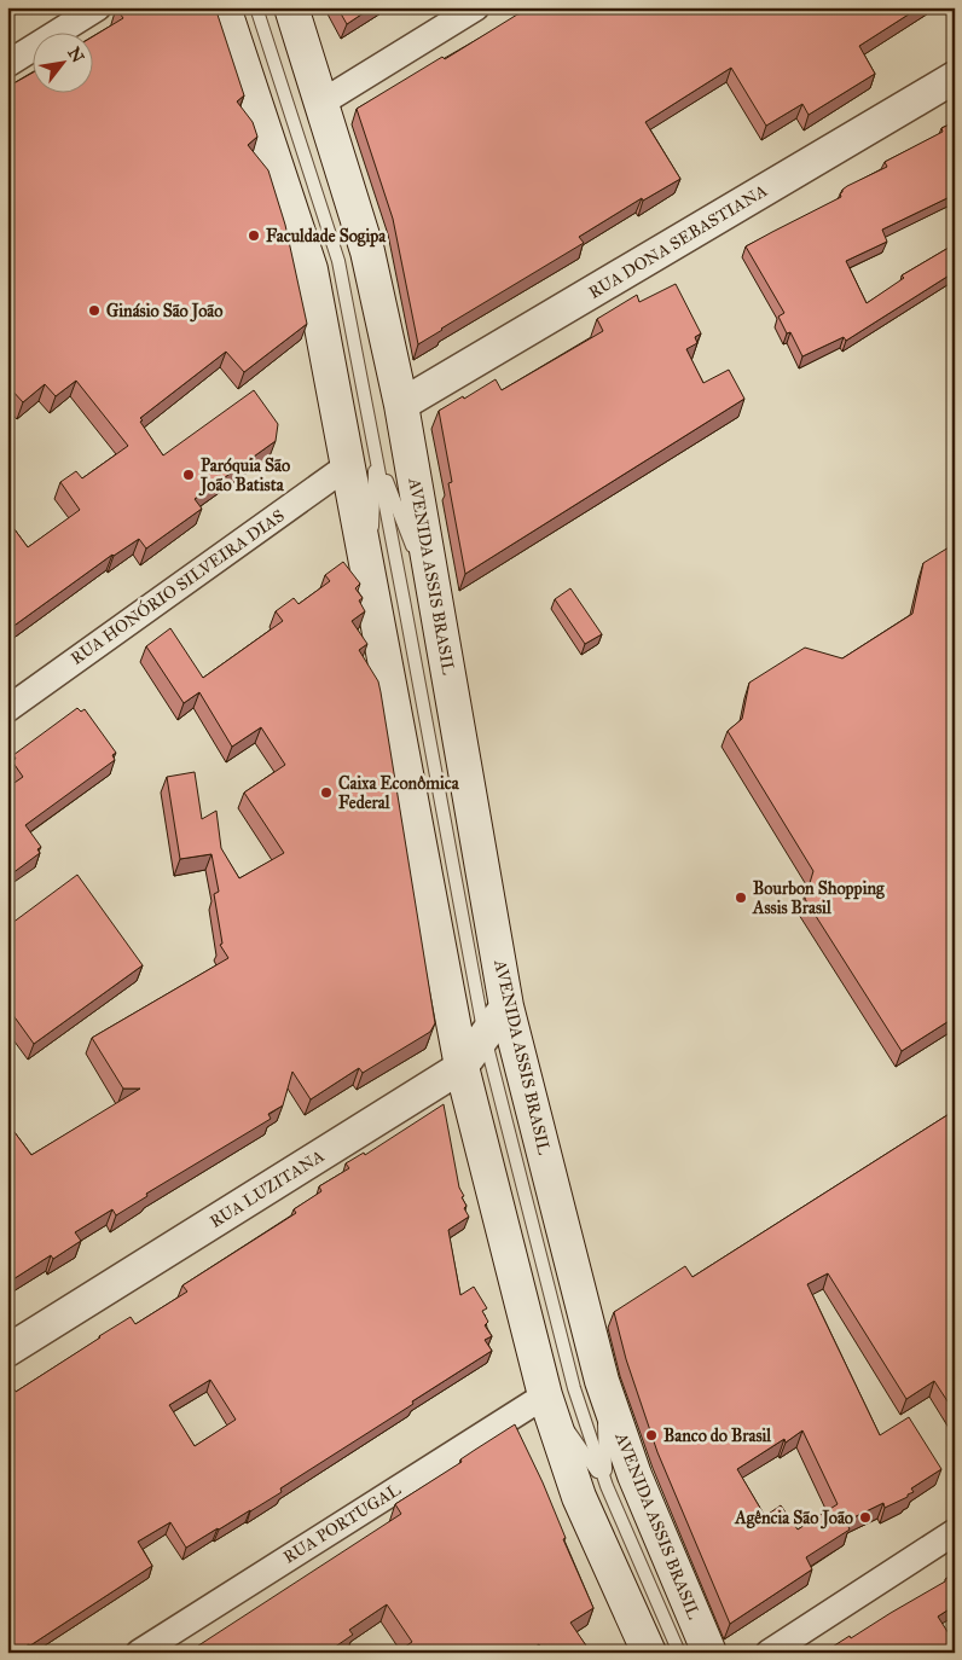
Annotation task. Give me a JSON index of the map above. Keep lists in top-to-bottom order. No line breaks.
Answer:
{"streets":{"main road":["AVENIDA ASSIS BRASIL"],"street":["RUA DONA SEBASTIANA","RUA HONÓRIO SILVEIRA DIAS","RUA LUZITANA","RUA PORTUGAL"]},"crossings":[["RUA DONA SEBASTIANA","AVENIDA ASSIS BRASIL"],["AVENIDA ASSIS BRASIL","RUA LUZITANA"]],"places":["Faculdade Sogipa","Ginásio São João","Paróquia São João Batista","Caixa Econômica Federal","Bourbon Shopping Assis Brasil","Banco do Brasil","Agência São João"],"north":"top right"}
